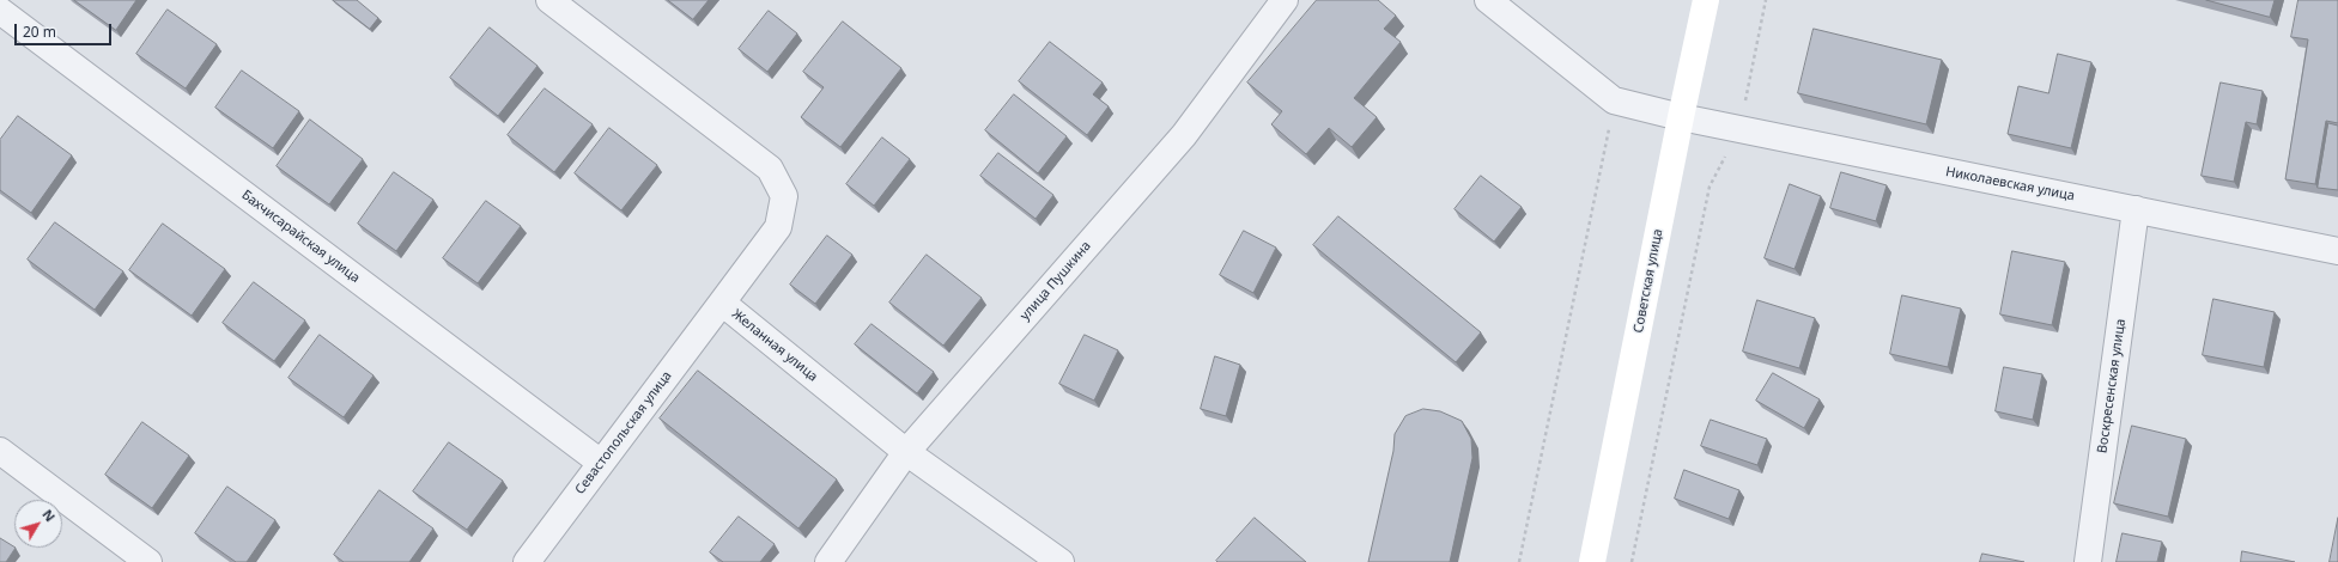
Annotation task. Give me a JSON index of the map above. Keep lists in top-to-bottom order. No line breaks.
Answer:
{"streets":{"main road":["Советская улица"],"street":["Николаевская улица","Бахчисарайская улица","улица Пушкина","Желанная улица","Воскресенская улица","Севастопольская улица"]},"crossings":[["Николаевская улица","Советская улица"],["Николаевская улица","Воскресенская улица"],["Бахчисарайская улица","Севастопольская улица"],["улица Пушкина","Желанная улица"],["Желанная улица","Севастопольская улица"]],"scale_bar":"20 m","north":"top right"}
